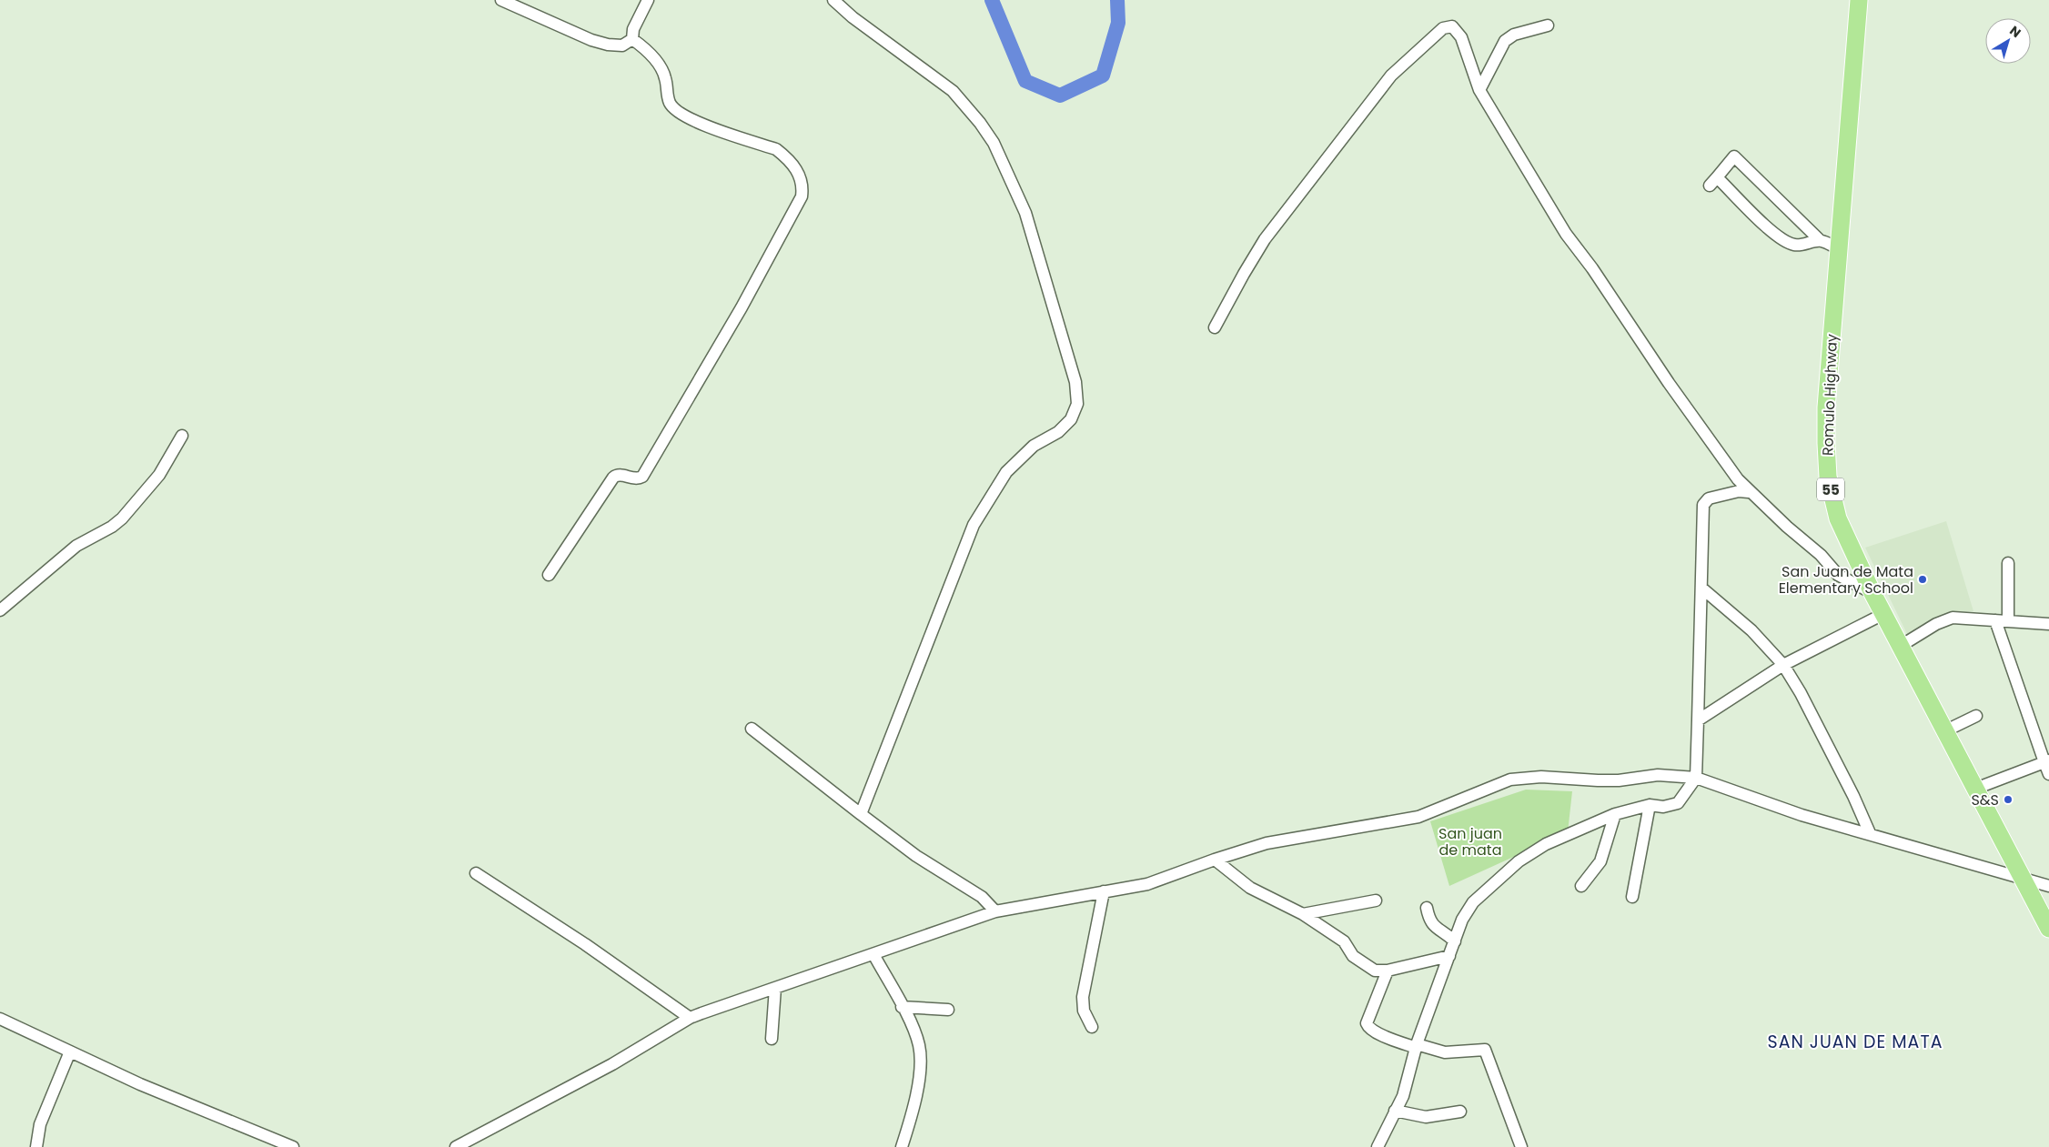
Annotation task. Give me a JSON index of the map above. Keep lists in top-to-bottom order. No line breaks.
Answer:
{"streets":{"highway":["Romulo Highway","55"]},"districts":["SAN JUAN DE MATA"],"parks":["San juan de mata"],"places":["San Juan de Mata Elementary School","S&S"],"north":"top right"}
